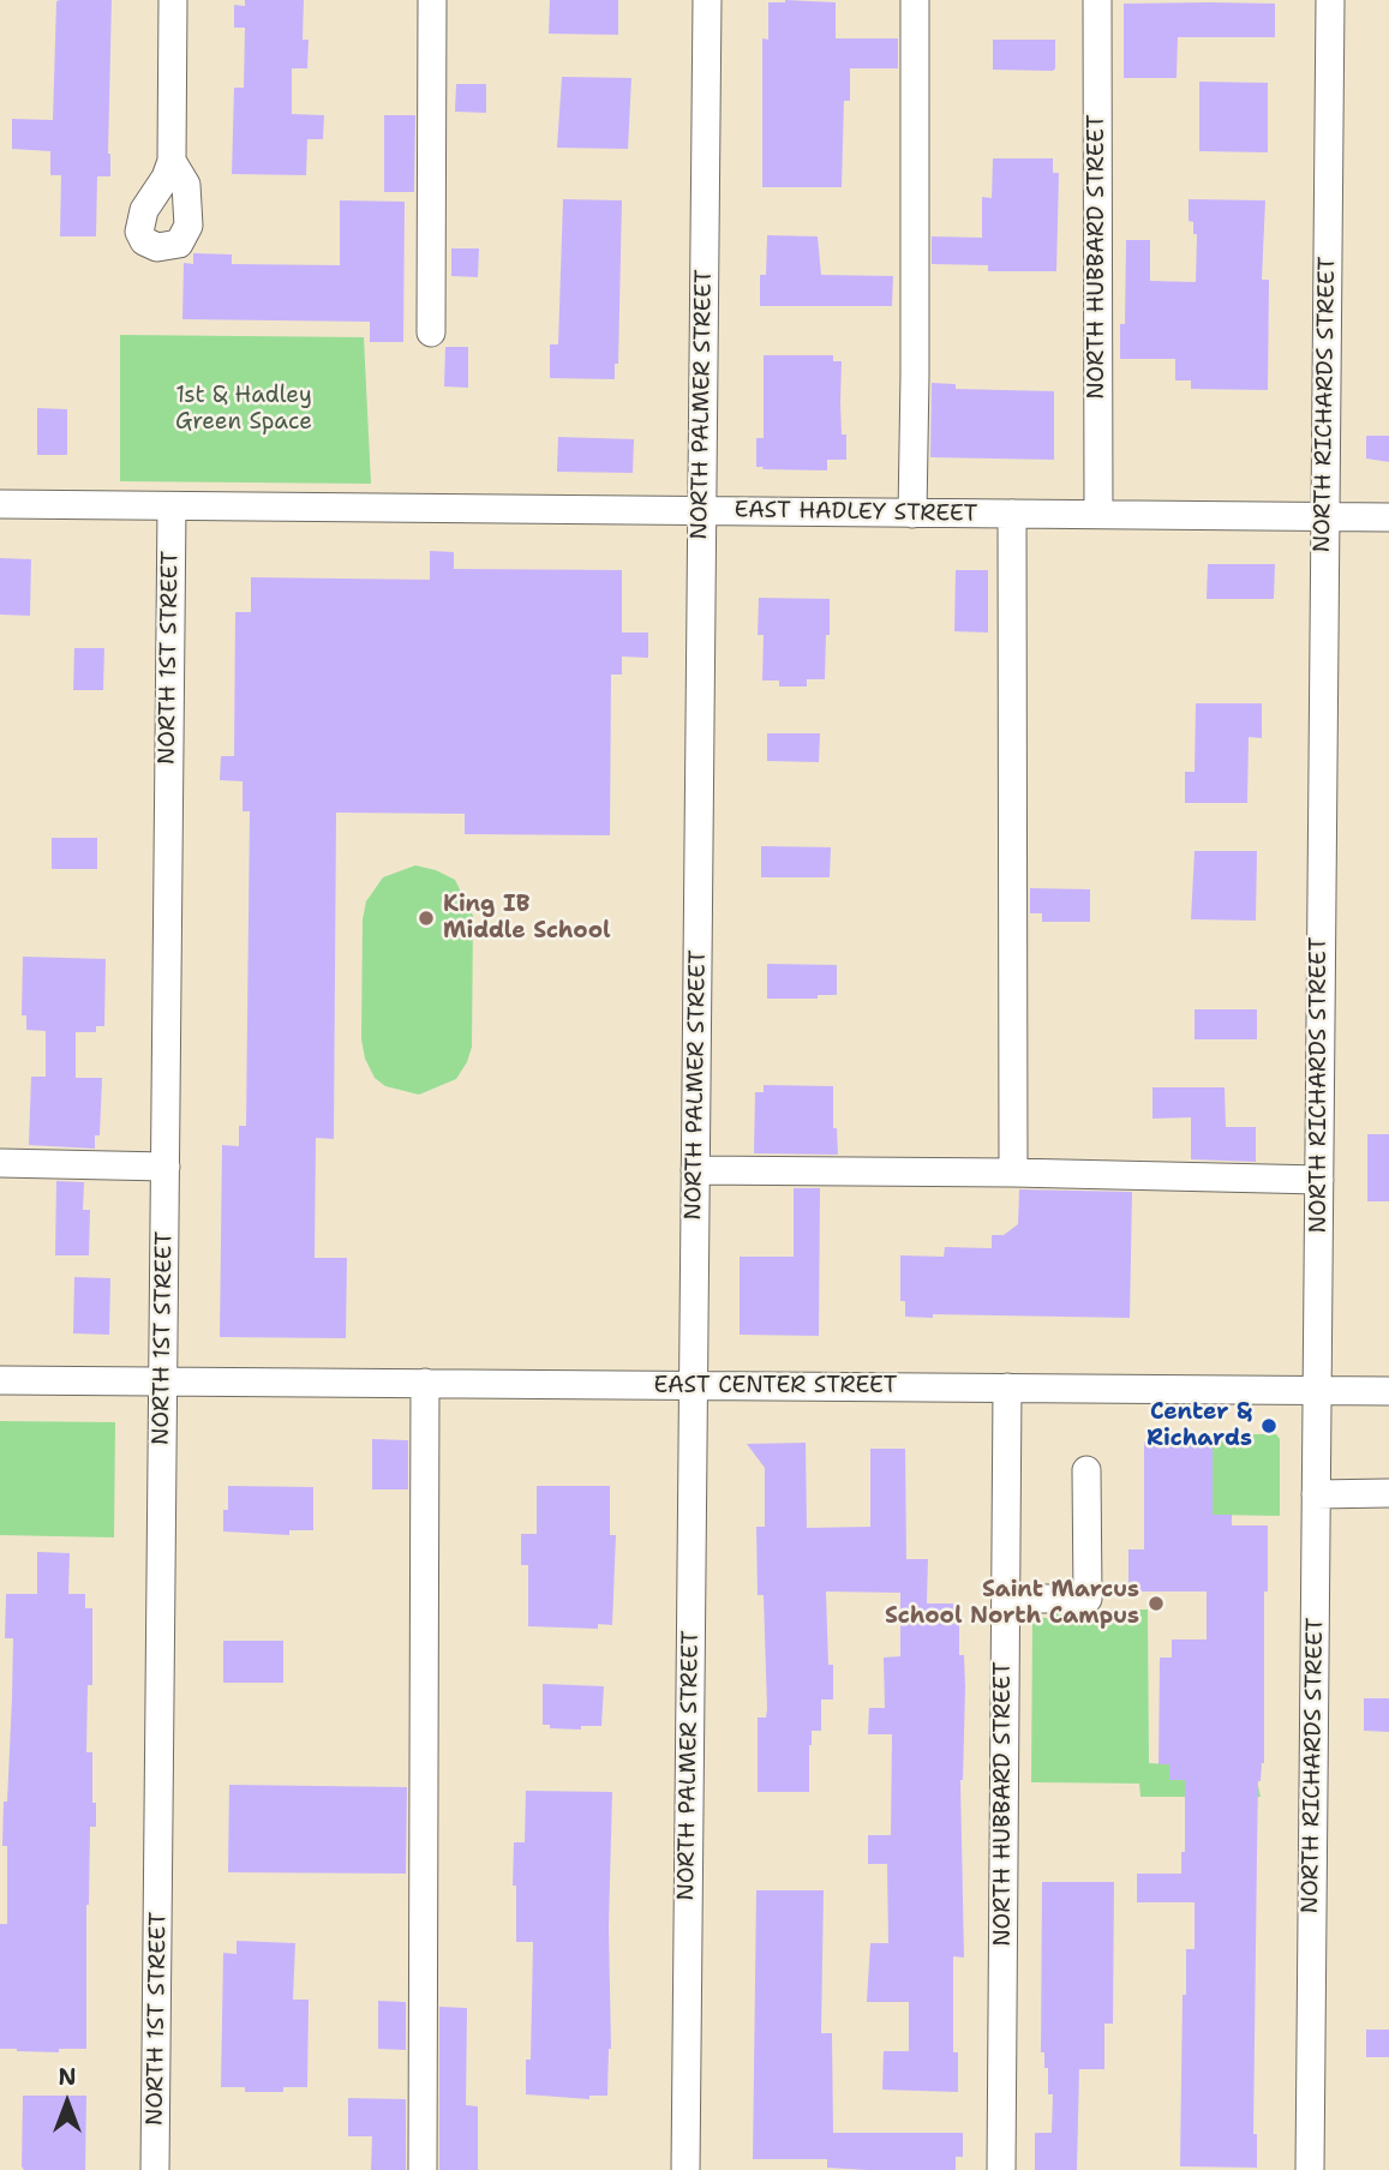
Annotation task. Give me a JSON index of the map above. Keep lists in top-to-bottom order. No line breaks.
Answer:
{"streets":{"street":["NORTH HUBBARD STREET","NORTH PALMER STREET","NORTH RICHARDS STREET","EAST HADLEY STREET","NORTH 1ST STREET","EAST CENTER STREET"]},"crossings":[["NORTH HUBBARD STREET","EAST HADLEY STREET"],["NORTH HUBBARD STREET","EAST CENTER STREET"],["NORTH PALMER STREET","EAST HADLEY STREET"],["NORTH PALMER STREET","EAST CENTER STREET"],["NORTH RICHARDS STREET","EAST HADLEY STREET"],["NORTH RICHARDS STREET","EAST CENTER STREET"],["EAST HADLEY STREET","NORTH 1ST STREET"],["NORTH 1ST STREET","EAST CENTER STREET"]],"parks":["1st & Hadley Green Space"],"places":["King IB Middle School","Center & Richards","Saint Marcus School North Campus"],"north":"top"}
